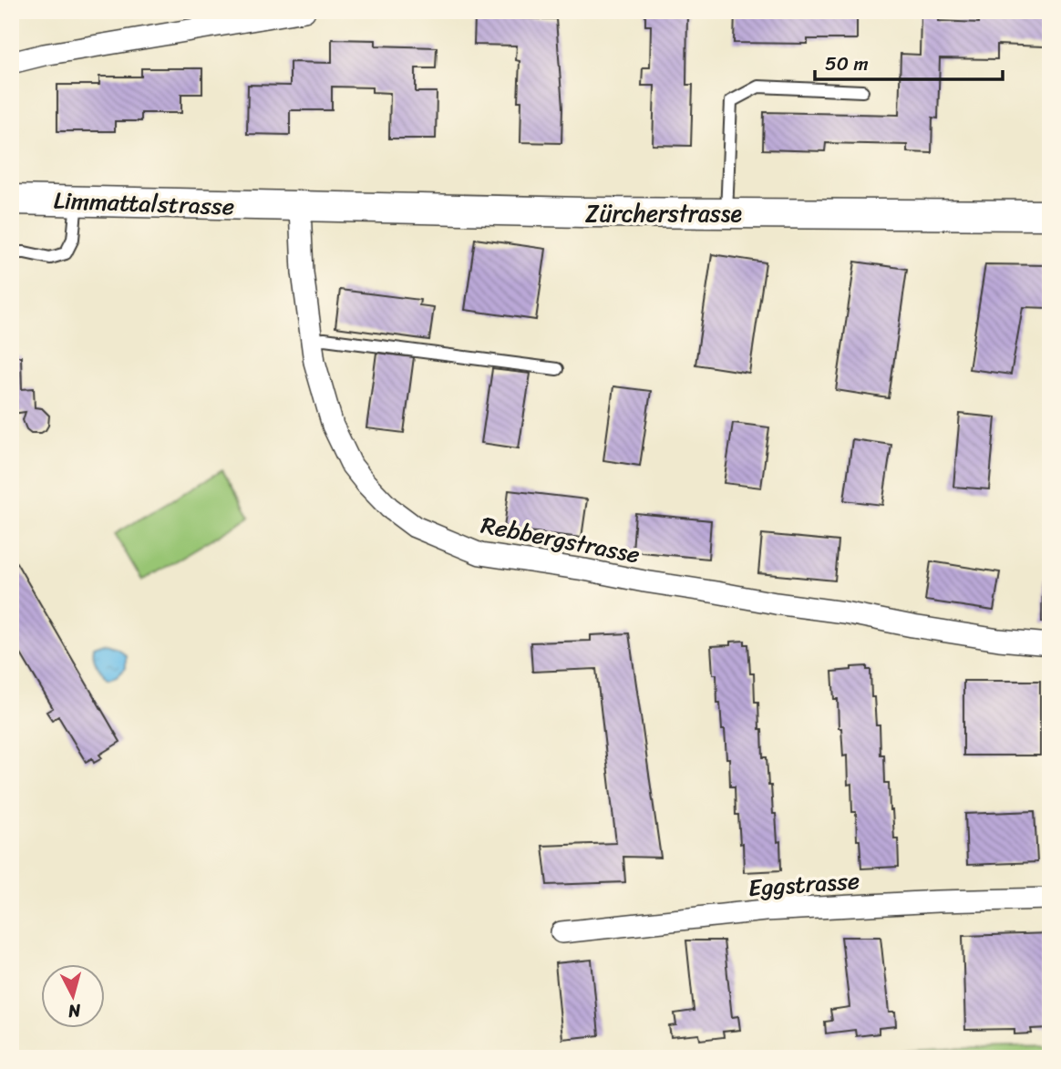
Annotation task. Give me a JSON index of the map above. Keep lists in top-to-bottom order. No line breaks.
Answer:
{"streets":{"main road":["Limmattalstrasse","Zürcherstrasse"],"street":["Rebbergstrasse","Eggstrasse"]},"crossings":[["Limmattalstrasse","Zürcherstrasse"],["Limmattalstrasse","Rebbergstrasse"],["Zürcherstrasse","Rebbergstrasse"]],"scale_bar":"50 m","north":"bottom"}
